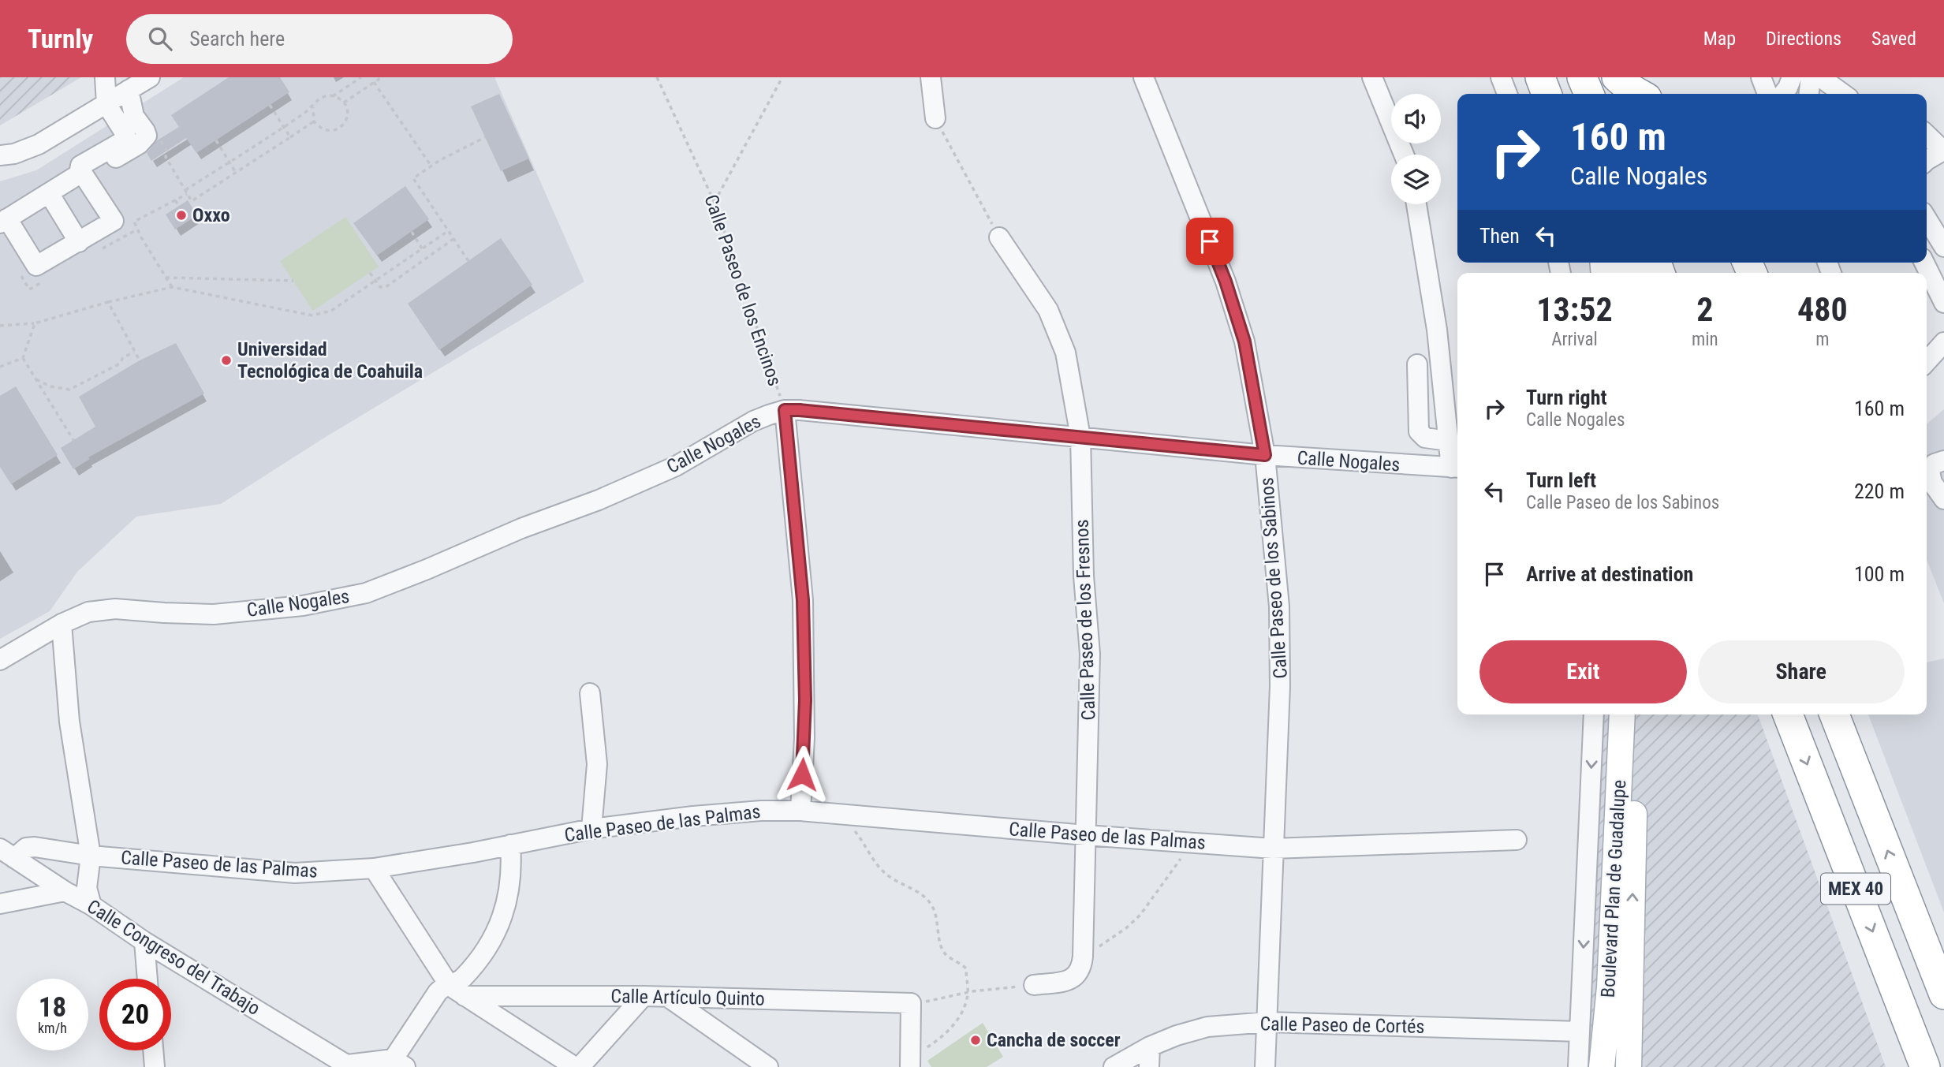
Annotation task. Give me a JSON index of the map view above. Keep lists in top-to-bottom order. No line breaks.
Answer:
{"streets":{"highway":["MEX 40"],"main road":["Boulevard Plan de Guadalupe"],"street":["Calle Paseo de los Encinos","Calle Nogales","Calle Paseo de los Sabinos","Calle Paseo de los Fresnos","Calle Paseo de las Palmas","Calle Congreso del Trabajo","Calle Artículo Quinto","Calle Paseo de Cortés"]},"crossings":[["Calle Paseo de los Encinos","Calle Nogales"],["Calle Paseo de los Encinos","Calle Paseo de las Palmas"],["Calle Nogales","Calle Paseo de los Sabinos"],["Calle Nogales","Calle Paseo de los Fresnos"],["Calle Paseo de los Sabinos","Calle Paseo de las Palmas"],["Calle Paseo de los Sabinos","Calle Paseo de Cortés"],["Calle Paseo de los Fresnos","Calle Paseo de las Palmas"],["Calle Paseo de las Palmas","Calle Congreso del Trabajo"],["Boulevard Plan de Guadalupe","Calle Paseo de Cortés"]],"places":["Oxxo","Universidad Tecnológica de Coahuila","Cancha de soccer"],"page":{"header":"Turnly","search":"Search here","nav":["Map","Directions","Saved"],"turn":["160 m","Calle Nogales"],"then":"Then","eta":["13:52","Arrival","2","min","480","m"],"list":[{"name":"Turn right","note":"Calle Nogales","value":"160 m"},{"name":"Turn left","note":"Calle Paseo de los Sabinos","value":"220 m"},{"name":"Arrive at destination","value":"100 m"}],"buttons":["Exit","Share"],"speed":"18 km/h","limit":"20"}}
